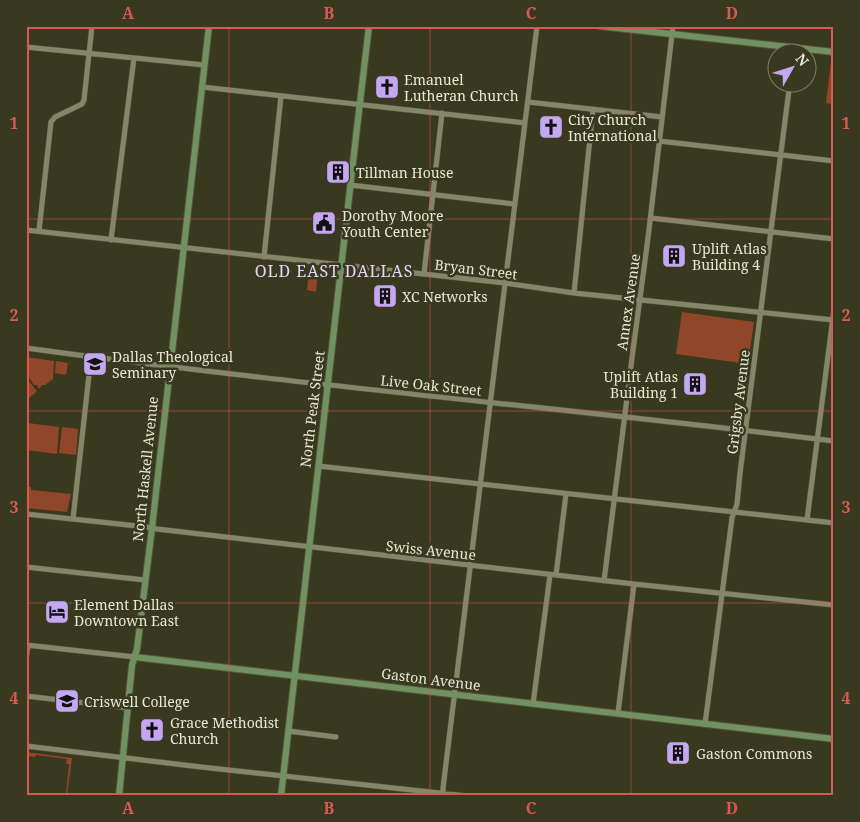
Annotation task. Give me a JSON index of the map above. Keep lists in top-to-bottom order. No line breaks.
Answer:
{"streets":{"main road":["North Peak Street","North Haskell Avenue","Gaston Avenue"],"street":["Bryan Street","Annex Avenue","Live Oak Street","Grigsby Avenue","Swiss Avenue"]},"crossings":[["Bryan Street","Annex Avenue"],["Bryan Street","Grigsby Avenue"],["Bryan Street","North Peak Street"],["Bryan Street","North Haskell Avenue"],["Annex Avenue","Live Oak Street"],["Annex Avenue","Swiss Avenue"],["Live Oak Street","Grigsby Avenue"],["Live Oak Street","North Peak Street"],["Live Oak Street","North Haskell Avenue"],["Grigsby Avenue","Swiss Avenue"],["Grigsby Avenue","Gaston Avenue"],["North Peak Street","Swiss Avenue"],["North Peak Street","Gaston Avenue"],["North Haskell Avenue","Swiss Avenue"],["North Haskell Avenue","Gaston Avenue"]],"districts":["OLD EAST DALLAS"],"places":{"church":["Emanuel Lutheran Church","City Church International","Grace Methodist Church"],"building":["Tillman House","Uplift Atlas Building 4","XC Networks","Uplift Atlas Building 1","Gaston Commons"],"public building":["Dorothy Moore Youth Center"],"school or university":["Dallas Theological Seminary","Criswell College"],"hotel":["Element Dallas Downtown East"]},"north":"top right","grid":{"columns":["A","B","C","D"],"rows":["1","2","3","4"]}}
